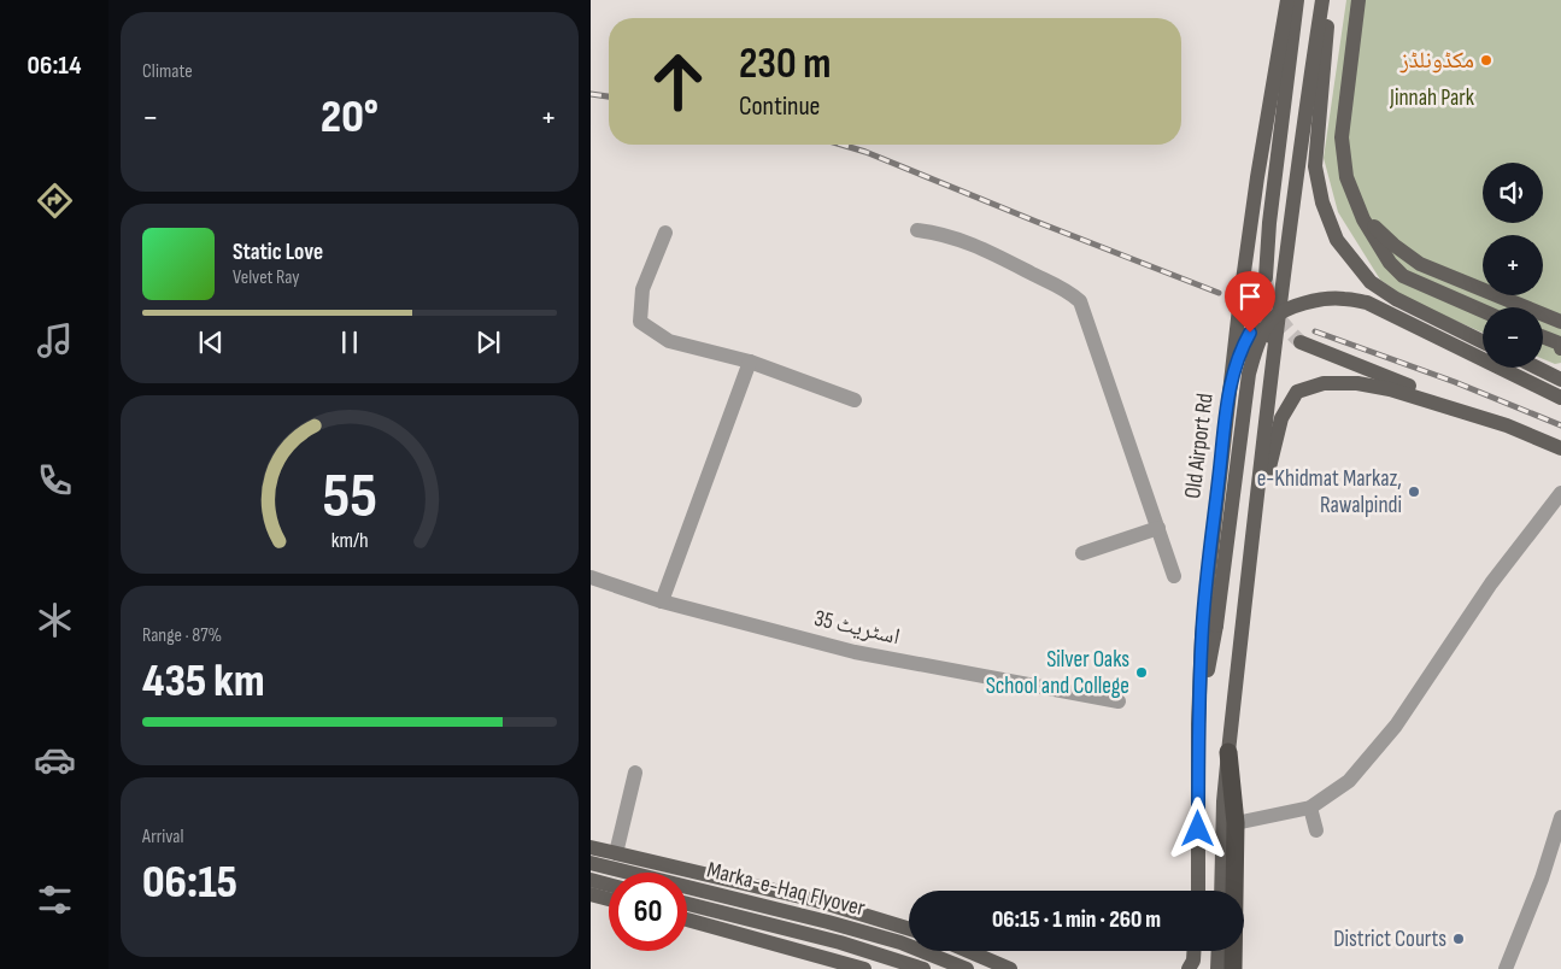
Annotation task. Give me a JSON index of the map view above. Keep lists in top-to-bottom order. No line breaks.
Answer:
{"streets":{"main road":["Old Airport Rd","Marka-e-Haq Flyover"],"street":["اسٹریٹ 35"]},"parks":["Jinnah Park"],"places":["مکڈونلڈز","e-Khidmat Markaz, Rawalpindi","Silver Oaks School and College","District Courts"],"page":{"tabs":"06:14","tile":["Climate",["Range · 87%","435 km"],["Arrival","06:15"]],"turn":["230 m","Continue"],"heat":["−","20°","+"],"map_buttons":["+","−"],"song":["Static Love","Velvet Ray"],"limit":"60","trip":"06:15 · 1 min · 260 m","gauge":["55","km/h"]}}
